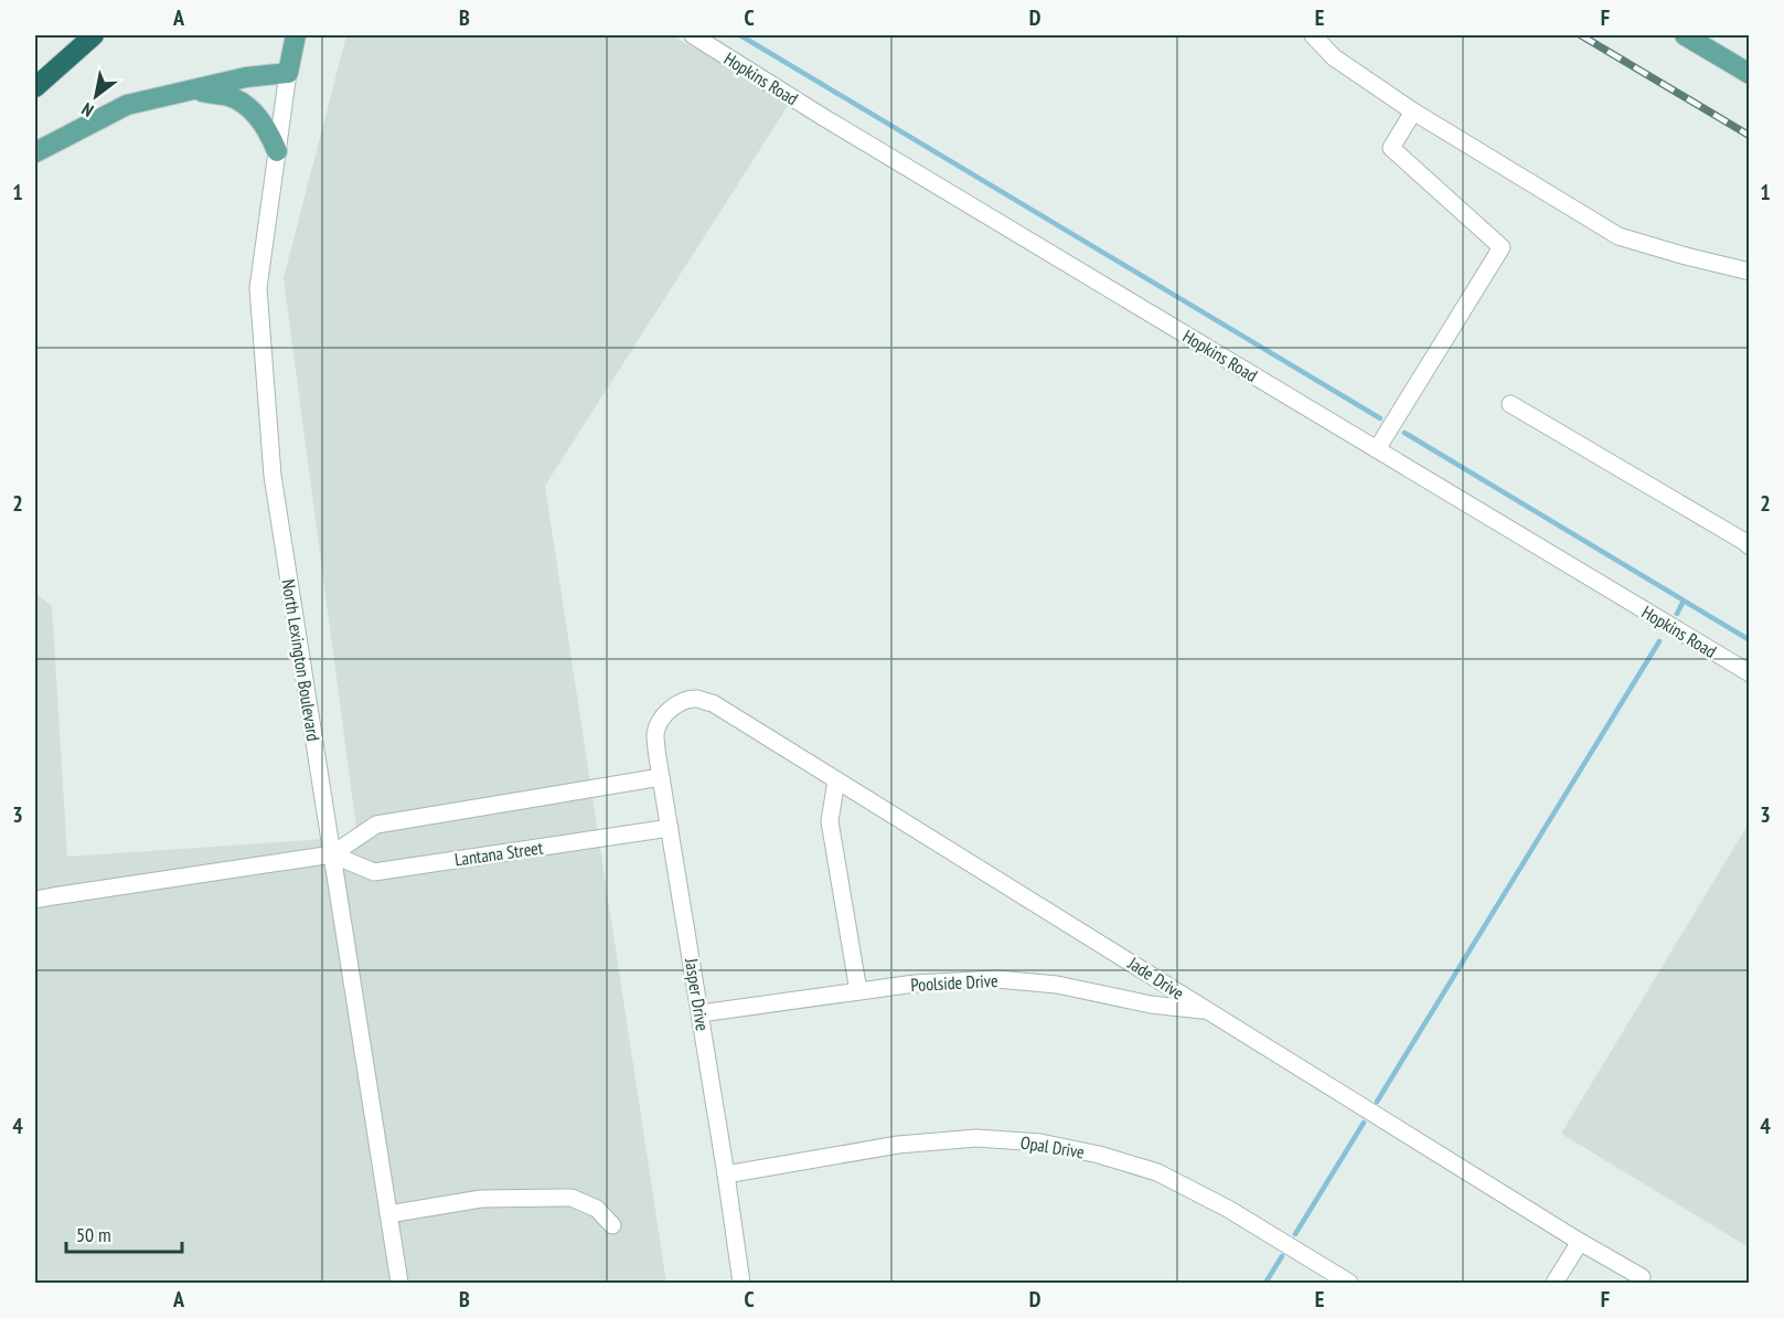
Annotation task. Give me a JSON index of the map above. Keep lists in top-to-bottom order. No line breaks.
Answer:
{"streets":{"main road":["North Lexington Boulevard"],"street":["Hopkins Road","Lantana Street","Jade Drive","Poolside Drive","Jasper Drive","Opal Drive"]},"crossings":[["North Lexington Boulevard","Lantana Street"],["Lantana Street","Jasper Drive"],["Jade Drive","Poolside Drive"],["Jade Drive","Jasper Drive"],["Poolside Drive","Jasper Drive"],["Jasper Drive","Opal Drive"]],"scale_bar":"50 m","north":"bottom left","grid":{"columns":["A","B","C","D","E","F"],"rows":["1","2","3","4"]}}
